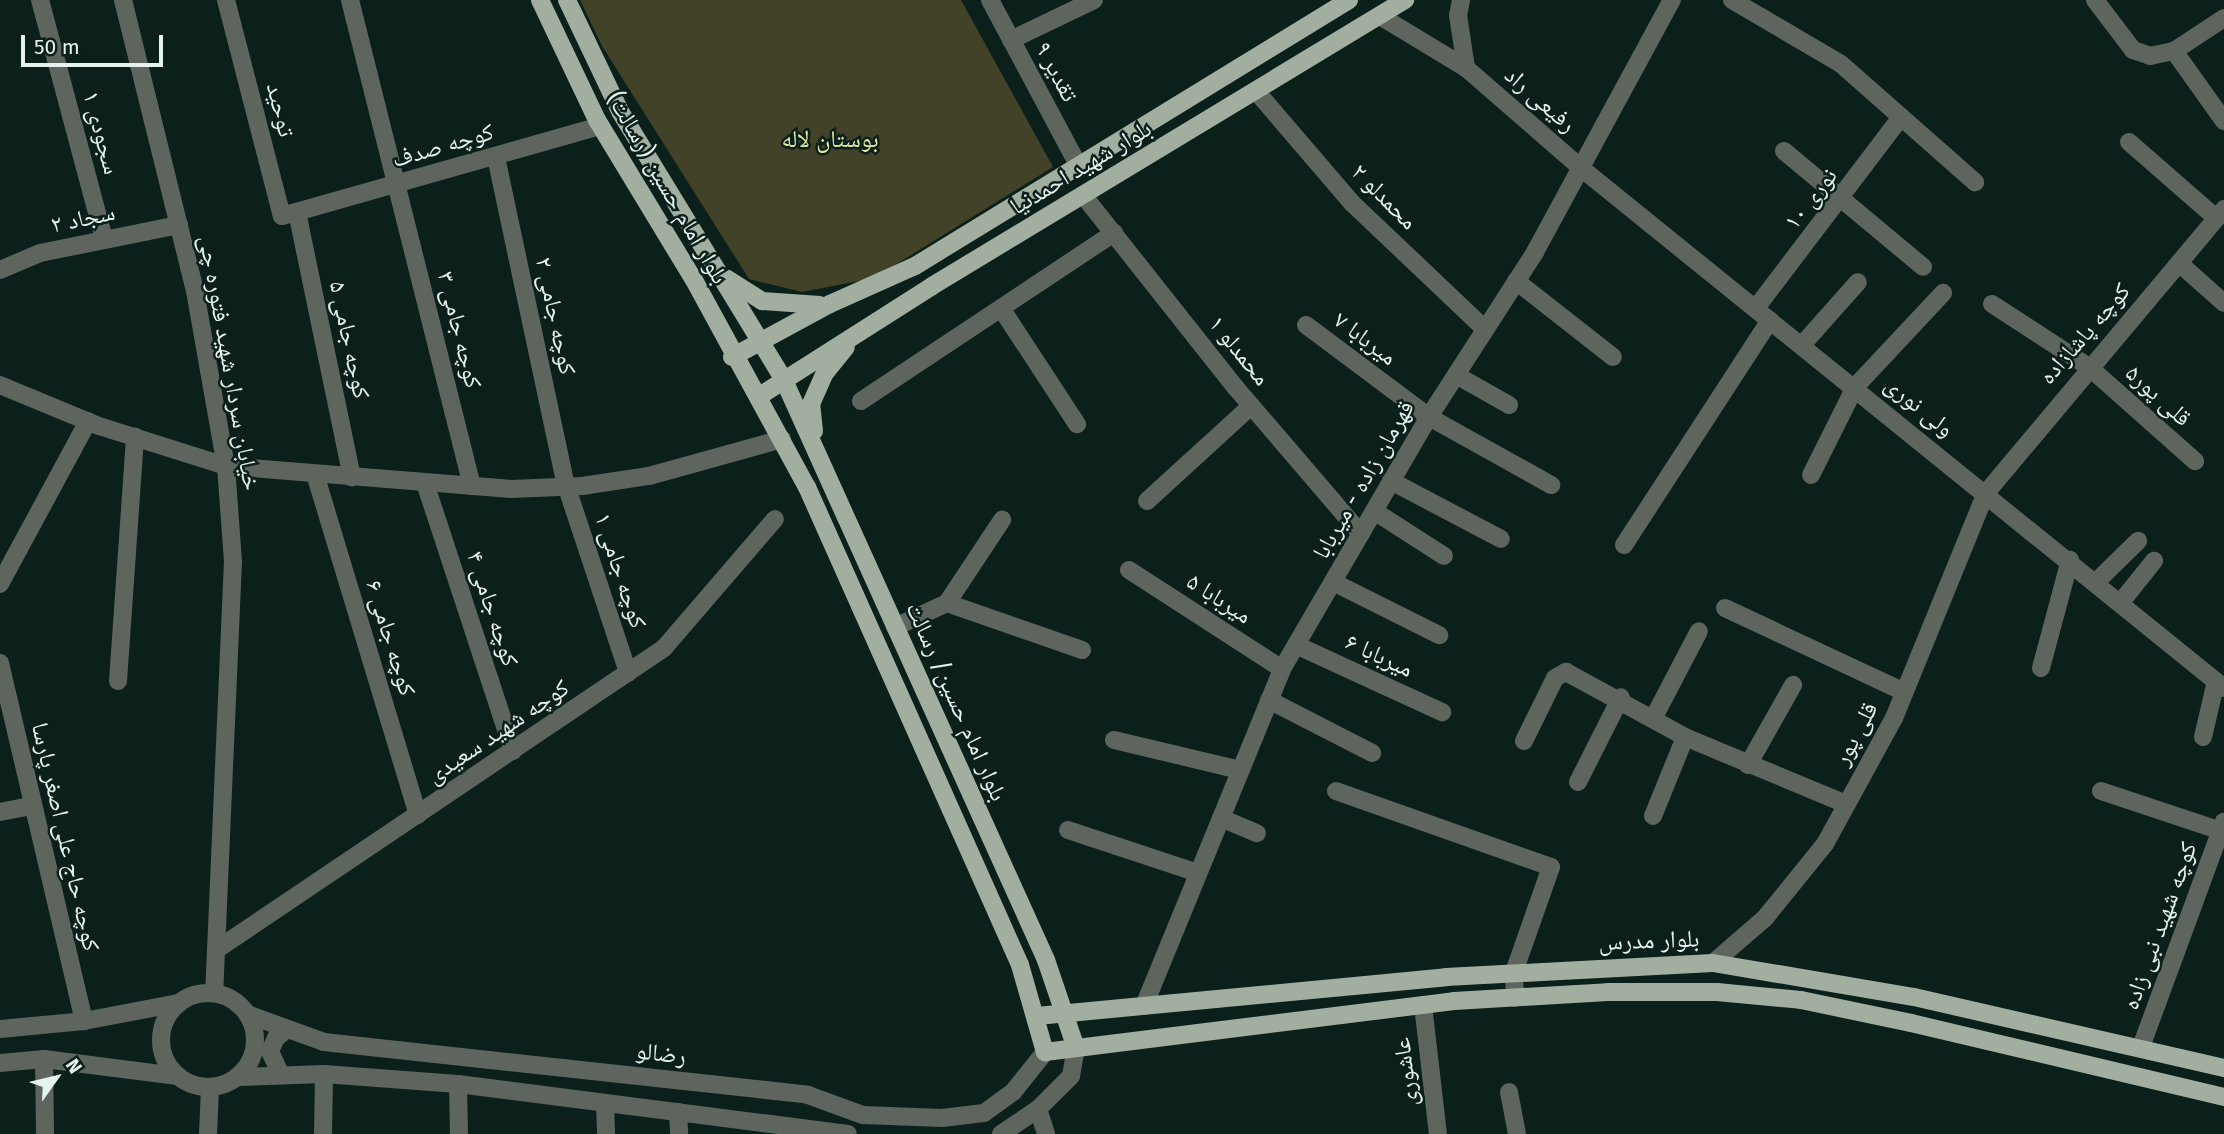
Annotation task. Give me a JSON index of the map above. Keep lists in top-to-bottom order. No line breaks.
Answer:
{"streets":{"main road":["بلوار شهید احمدنیا","بلوار امام حسین (رسالت)","بلوار امام حسین/ رسالت","بلوار مدرس"],"street":["۹ تقدیر","رفیعی راد","توحید","سجودی ۱","کوچه صدف","محمدلو ۲","نوری ۱۰","سجاد ۲","کوچه جامی ۲","کوچه جامی ۳","کوچه پاشازاده","میربابا ۷","کوچه جامی ۵","محمدلو ۱","خیابان سردار شهید فتوره چی","قلی پور۵","ولی نوری","قهرمان زاده - میربابا","کوچه جامی ۱","میربابا ۵","کوچه جامی ۴","کوچه جامی ۶","میربابا ۶","کوچه شهید سعیدی","قلی پور","کوچه حاج علی اصغر پارسا","کوچه شهید نبی زاده","رضالو","عاشوری"]},"crossings":[["۹ تقدیر","بلوار شهید احمدنیا"],["رفیعی راد","بلوار شهید احمدنیا"],["رفیعی راد","ولی نوری"],["رفیعی راد","قهرمان زاده - میربابا"],["توحید","کوچه صدف"],["توحید","کوچه جامی ۵"],["سجودی ۱","سجاد ۲"],["کوچه صدف","بلوار امام حسین (رسالت)"],["کوچه صدف","کوچه جامی ۲"],["کوچه صدف","کوچه جامی ۳"],["کوچه صدف","کوچه جامی ۵"],["بلوار شهید احمدنیا","بلوار امام حسین (رسالت)"],["بلوار شهید احمدنیا","محمدلو ۲"],["بلوار شهید احمدنیا","محمدلو ۱"],["بلوار شهید احمدنیا","بلوار امام حسین/ رسالت"],["بلوار امام حسین (رسالت)","بلوار امام حسین/ رسالت"],["محمدلو ۲","قهرمان زاده - میربابا"],["نوری ۱۰","ولی نوری"],["سجاد ۲","خیابان سردار شهید فتوره چی"],["کوچه جامی ۲","کوچه جامی ۱"],["کوچه پاشازاده","قلی پور۵"],["کوچه پاشازاده","ولی نوری"],["کوچه پاشازاده","قلی پور"],["میربابا ۷","قهرمان زاده - میربابا"],["محمدلو ۱","قهرمان زاده - میربابا"],["خیابان سردار شهید فتوره چی","کوچه شهید سعیدی"],["خیابان سردار شهید فتوره چی","رضالو"],["ولی نوری","قهرمان زاده - میربابا"],["ولی نوری","قلی پور"],["قهرمان زاده - میربابا","میربابا ۵"],["قهرمان زاده - میربابا","میربابا ۶"],["قهرمان زاده - میربابا","بلوار مدرس"],["کوچه جامی ۱","کوچه شهید سعیدی"],["کوچه جامی ۴","کوچه شهید سعیدی"],["کوچه جامی ۶","کوچه شهید سعیدی"],["بلوار امام حسین/ رسالت","بلوار مدرس"],["بلوار امام حسین/ رسالت","رضالو"],["قلی پور","بلوار مدرس"],["کوچه شهید نبی زاده","بلوار مدرس"],["بلوار مدرس","رضالو"],["بلوار مدرس","عاشوری"]],"parks":["بوستان لاله"],"scale_bar":"50 m","north":"top right"}
